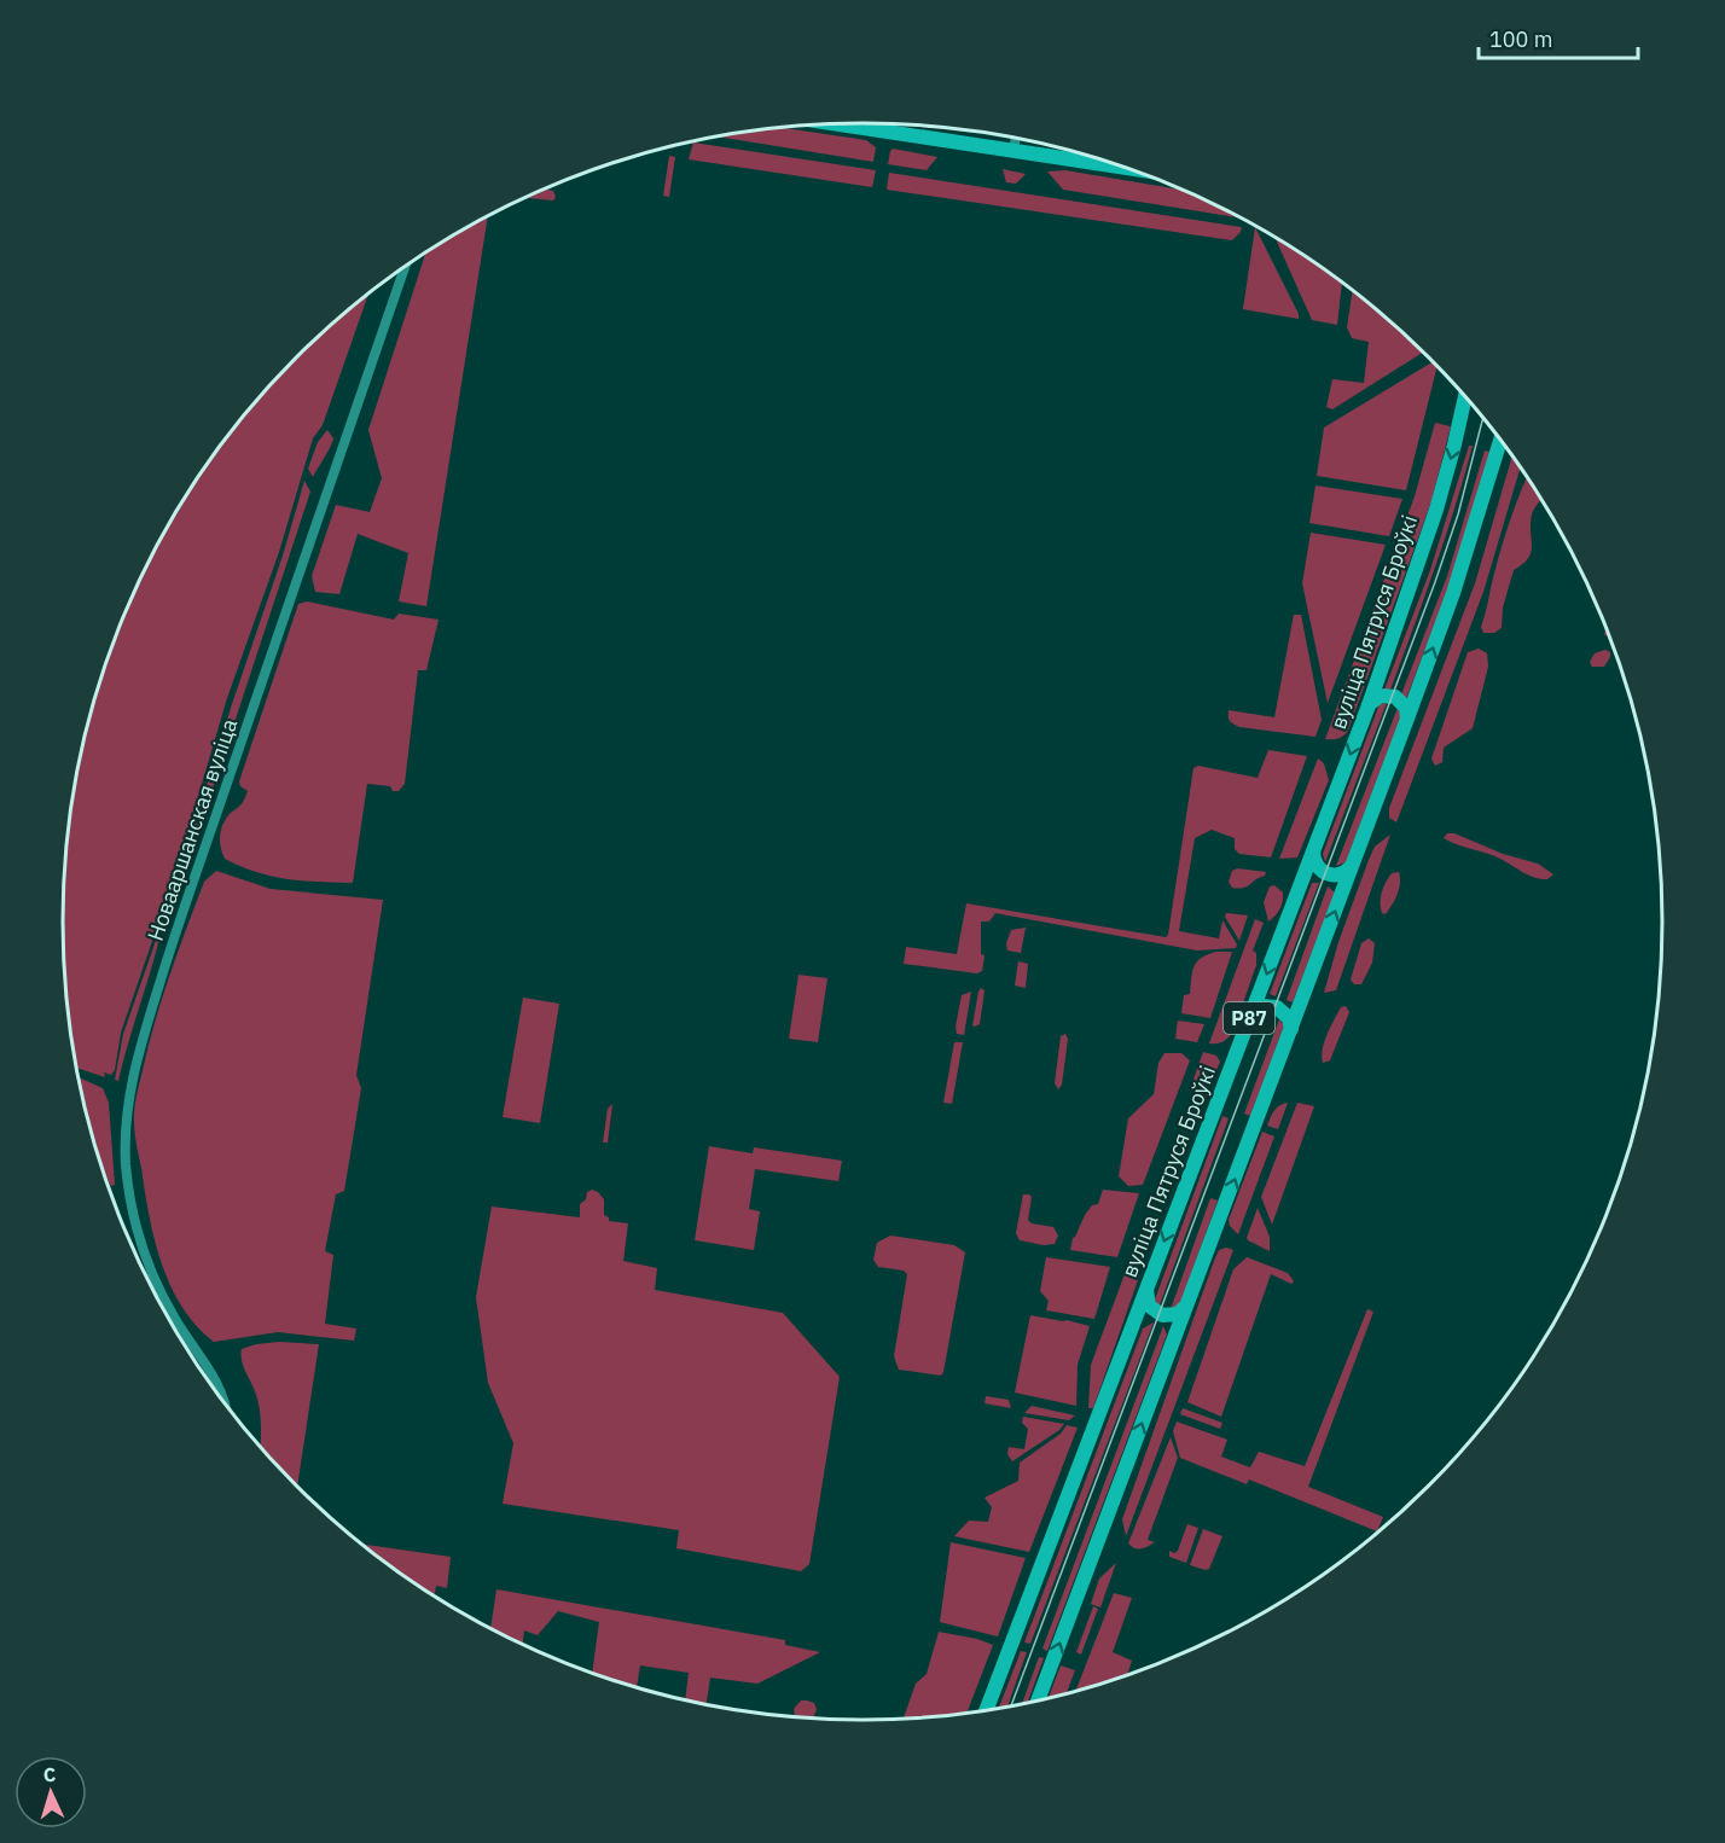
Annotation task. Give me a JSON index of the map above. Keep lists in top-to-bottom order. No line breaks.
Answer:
{"streets":{"main road":["вуліца Пятруся Броўкі","Р87"],"street":["Новааршанская вуліца"]},"scale_bar":"100 m","north":"top"}
